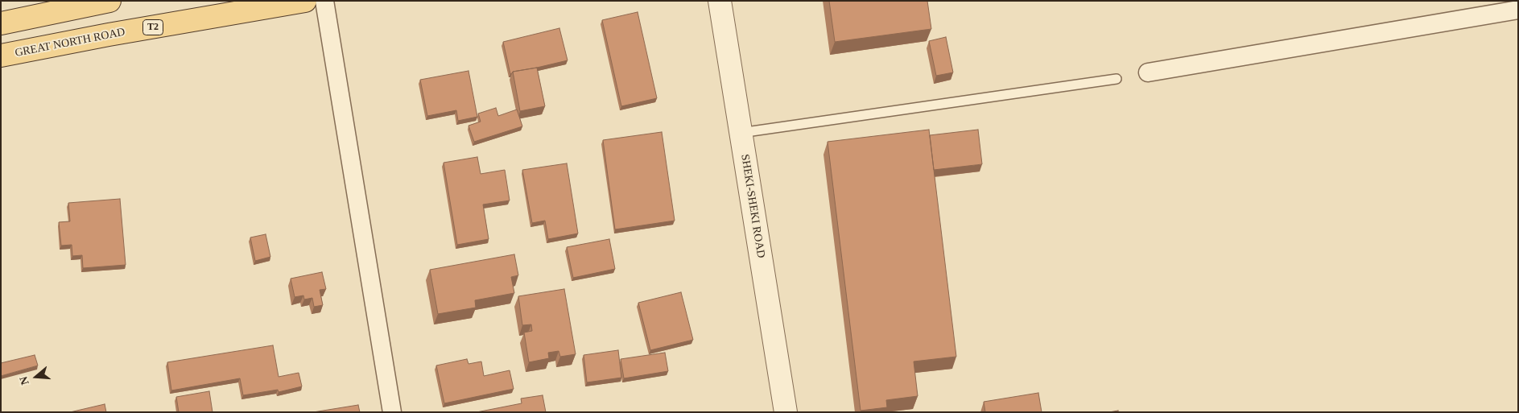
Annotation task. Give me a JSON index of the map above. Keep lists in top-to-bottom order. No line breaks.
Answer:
{"streets":{"main road":["T2","GREAT NORTH ROAD"],"street":["SHEKI-SHEKI ROAD"]},"north":"left"}
